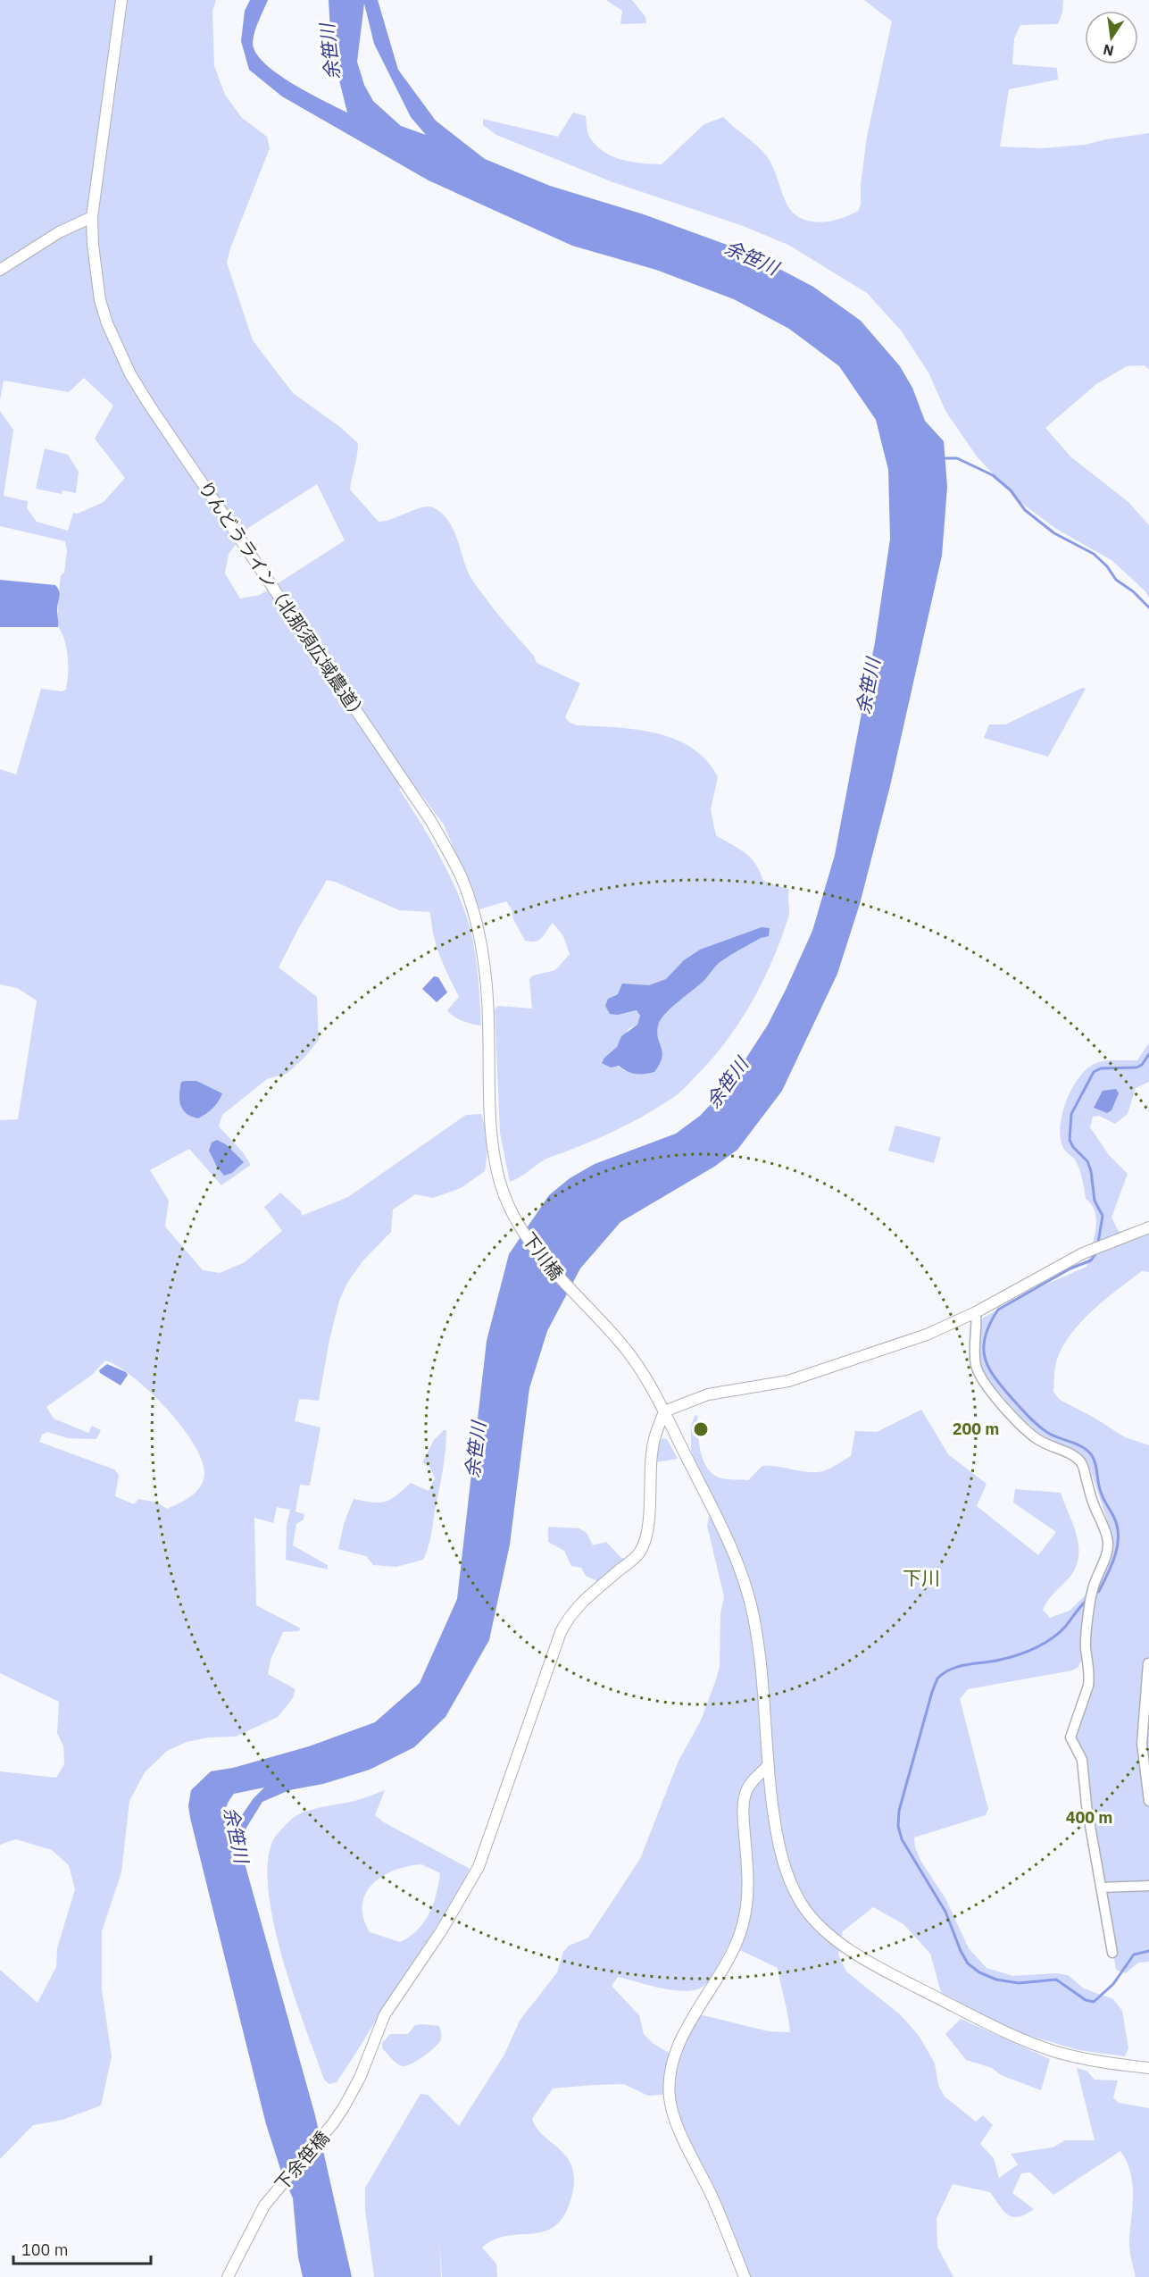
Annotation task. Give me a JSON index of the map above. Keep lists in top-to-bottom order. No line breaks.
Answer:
{"streets":{"street":["りんどうライン（北那須広域農道）","下川橋","下余笹橋"]},"crossings":[["りんどうライン（北那須広域農道）","下川橋"],["下川橋","下余笹橋"]],"districts":["下川"],"water":["余笹川"],"scale_bar":"100 m","north":"bottom","rings":["200 m","400 m"]}
